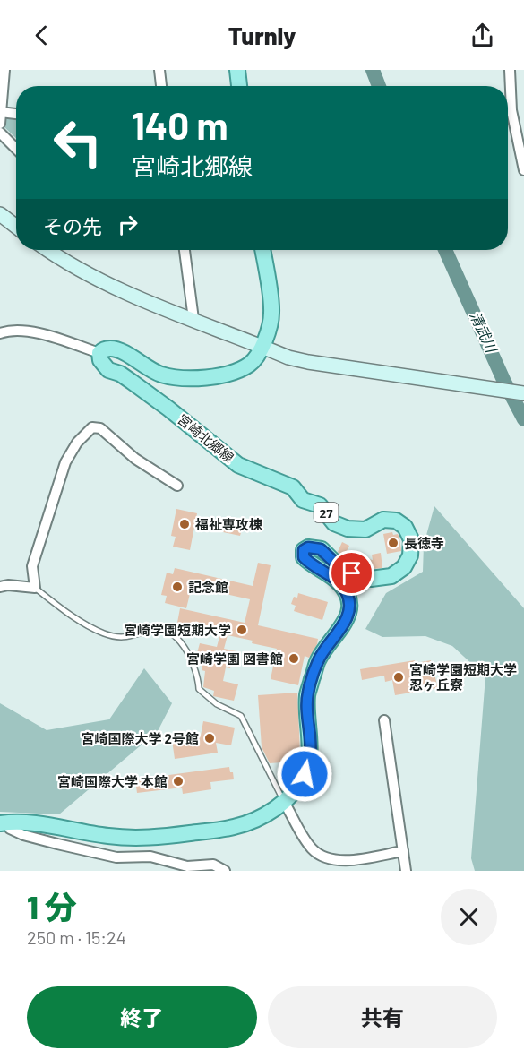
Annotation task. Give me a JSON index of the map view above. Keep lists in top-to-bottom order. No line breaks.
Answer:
{"streets":{"main road":["宮崎北郷線","27"]},"water":["清武川"],"places":["福祉専攻棟","長徳寺","記念館","宮崎学園短期大学","宮崎学園 図書館","宮崎学園短期大学 忍ヶ丘寮","宮崎国際大学 2号館","宮崎国際大学 本館"],"page":{"header":"Turnly","turn":["140 m","宮崎北郷線"],"then":"その先","heading":["1 分","250 m · 15:24"],"buttons":["終了","共有"]}}
